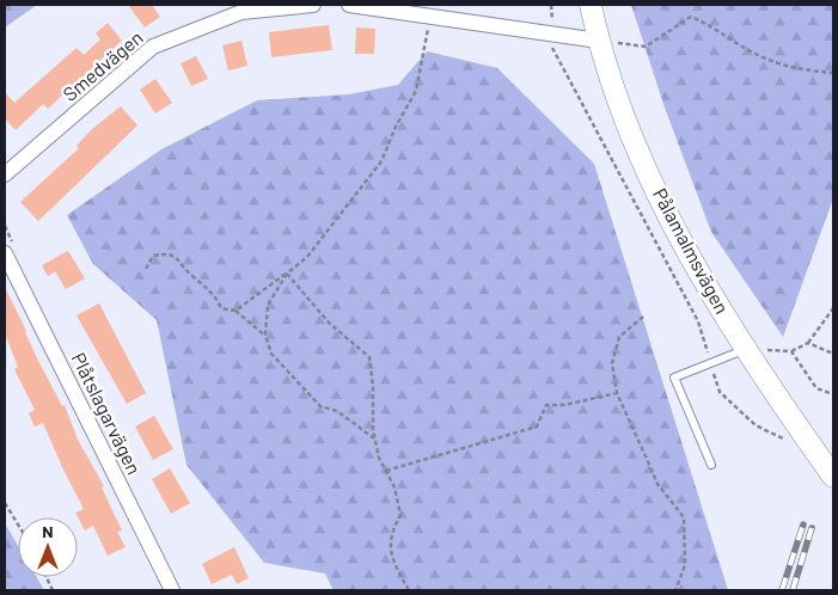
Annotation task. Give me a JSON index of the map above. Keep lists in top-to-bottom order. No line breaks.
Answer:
{"streets":{"street":["Smedvägen","Pålamalmsvägen","Plåtslagarvägen"]},"north":"top"}
